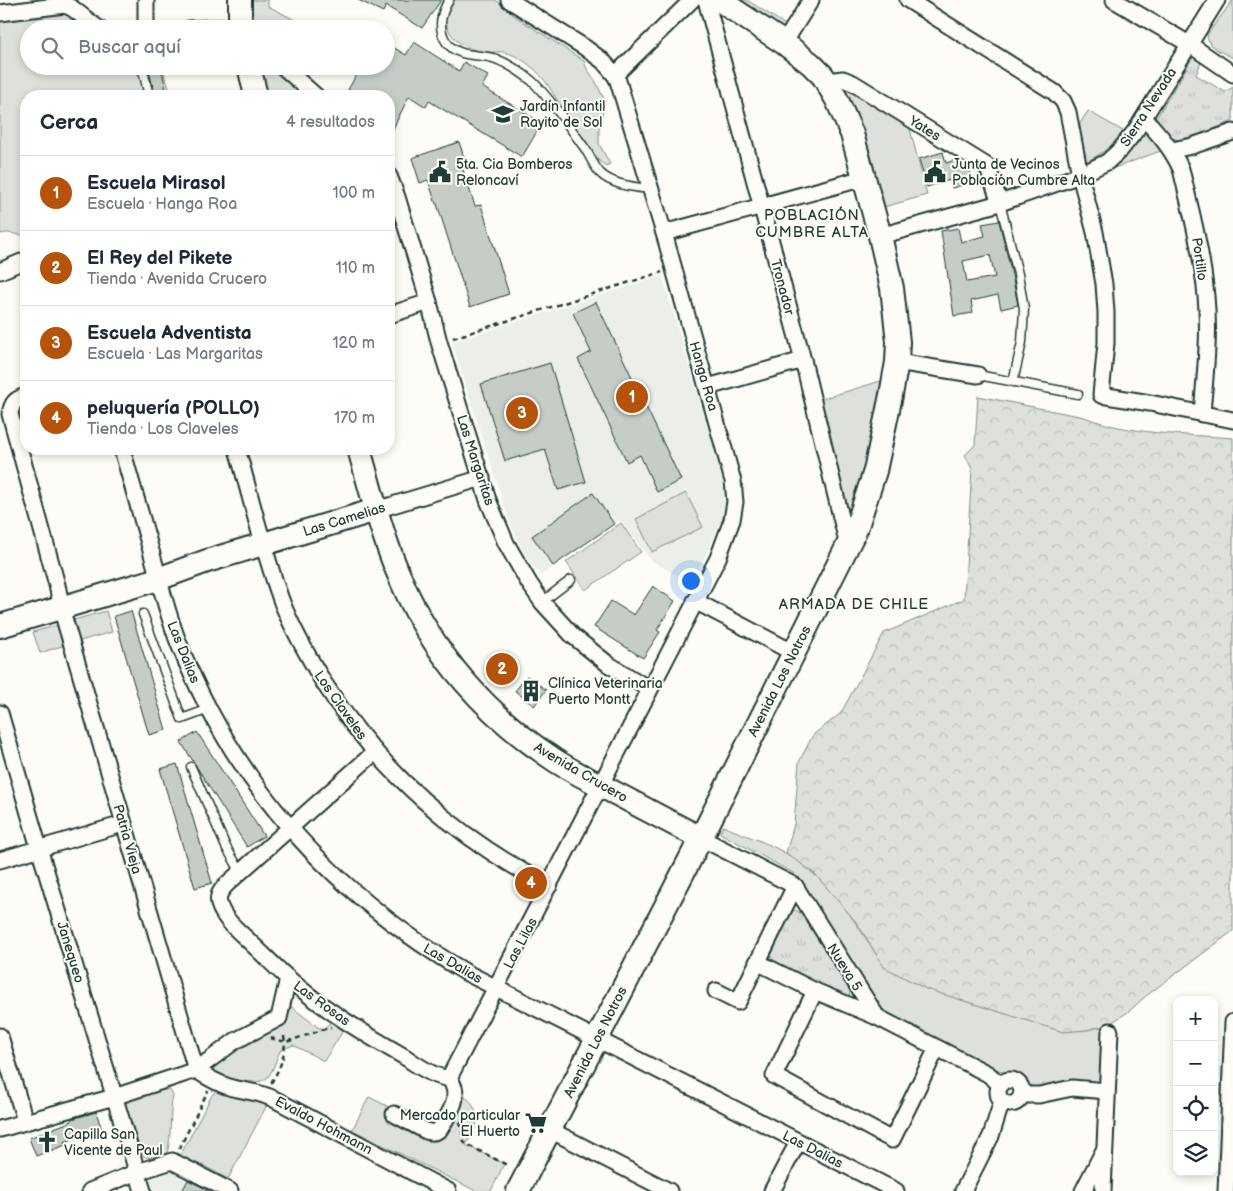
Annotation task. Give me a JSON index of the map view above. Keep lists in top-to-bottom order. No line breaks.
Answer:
{"streets":{"main road":["Las Camelias","Avenida Los Notros","Avenida Crucero"],"street":["Sierra Nevada","Yates","Portillo","Tronador","Hanga Roa","Las Margaritas","Las Dalias","Los Claveles","Patria Vieja","Las Lilas","Janequeo","Nueva 5","Las Rosas","Evaldo Hohmann"]},"crossings":[["Sierra Nevada","Yates"],["Sierra Nevada","Portillo"],["Sierra Nevada","Avenida Los Notros"],["Yates","Avenida Los Notros"],["Tronador","Avenida Los Notros"],["Hanga Roa","Las Margaritas"],["Hanga Roa","Avenida Crucero"],["Hanga Roa","Las Lilas"],["Las Margaritas","Las Camelias"],["Las Camelias","Las Dalias"],["Las Camelias","Los Claveles"],["Las Camelias","Avenida Crucero"],["Las Camelias","Patria Vieja"],["Las Dalias","Avenida Los Notros"],["Las Dalias","Las Lilas"],["Avenida Los Notros","Avenida Crucero"],["Los Claveles","Las Lilas"],["Avenida Crucero","Las Lilas"],["Patria Vieja","Evaldo Hohmann"],["Las Lilas","Las Rosas"]],"districts":["POBLACIÓN CUMBRE ALTA","ARMADA DE CHILE"],"places":{"school or university":["Jardín Infantil Rayito de Sol"],"public building":["5ta. Cia Bomberos Reloncaví","Junta de Vecinos Población Cumbre Alta"],"building":["Clínica Veterinaria Puerto Montt"],"supermarket":["Mercado particular El Huerto"],"church":["Capilla San Vicente de Paul"]},"page":{"search":"Buscar aquí","heading":["Cerca","4 resultados"],"list":[{"mark":"1","name":"Escuela Mirasol","note":"Escuela · Hanga Roa","value":"100 m"},{"mark":"2","name":"El Rey del Pikete","note":"Tienda · Avenida Crucero","value":"110 m"},{"mark":"3","name":"Escuela Adventista","note":"Escuela · Las Margaritas","value":"120 m"},{"mark":"4","name":"peluquería (POLLO)","note":"Tienda · Los Claveles","value":"170 m"}],"pins":["1","3","2","4"],"map_buttons":["+","−"]}}
